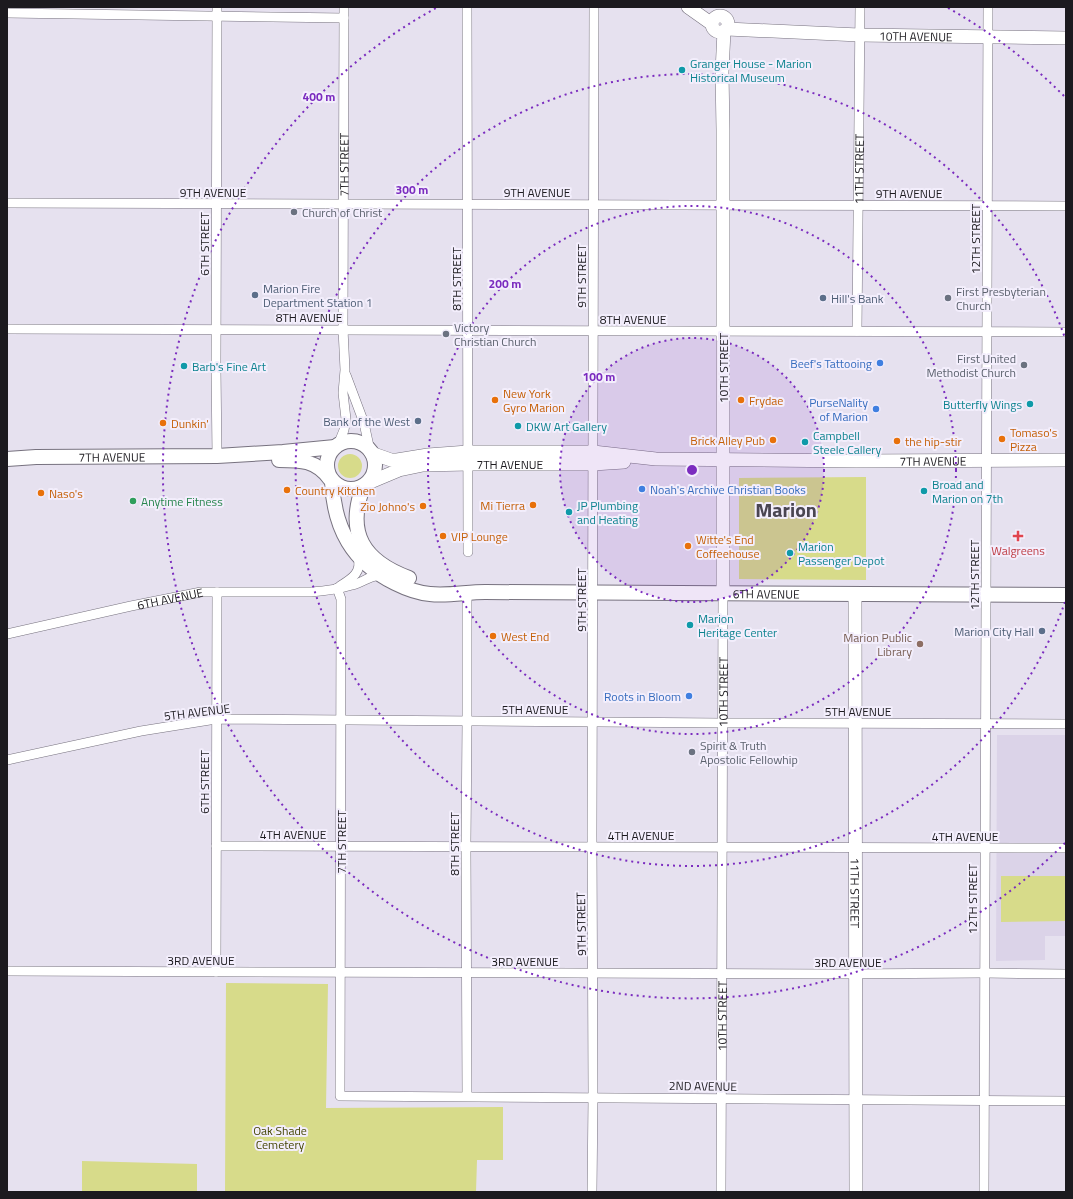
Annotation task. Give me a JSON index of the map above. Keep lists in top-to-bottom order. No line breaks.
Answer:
{"streets":{"main road":["7TH AVENUE","6TH AVENUE"],"street":["10TH AVENUE","7TH STREET","11TH STREET","9TH AVENUE","12TH STREET","6TH STREET","9TH STREET","8TH STREET","8TH AVENUE","10TH STREET","5TH AVENUE","4TH AVENUE","3RD AVENUE","2ND AVENUE"]},"crossings":[["10TH AVENUE","11TH STREET"],["10TH AVENUE","12TH STREET"],["10TH AVENUE","10TH STREET"],["7TH STREET","9TH AVENUE"],["7TH STREET","8TH AVENUE"],["7TH STREET","7TH AVENUE"],["7TH STREET","6TH AVENUE"],["7TH STREET","5TH AVENUE"],["7TH STREET","4TH AVENUE"],["7TH STREET","3RD AVENUE"],["7TH STREET","2ND AVENUE"],["11TH STREET","9TH AVENUE"],["11TH STREET","8TH AVENUE"],["11TH STREET","6TH AVENUE"],["11TH STREET","5TH AVENUE"],["11TH STREET","4TH AVENUE"],["11TH STREET","3RD AVENUE"],["11TH STREET","2ND AVENUE"],["9TH AVENUE","12TH STREET"],["9TH AVENUE","6TH STREET"],["9TH AVENUE","9TH STREET"],["9TH AVENUE","8TH STREET"],["9TH AVENUE","10TH STREET"],["12TH STREET","8TH AVENUE"],["12TH STREET","7TH AVENUE"],["12TH STREET","6TH AVENUE"],["12TH STREET","5TH AVENUE"],["12TH STREET","4TH AVENUE"],["12TH STREET","3RD AVENUE"],["12TH STREET","2ND AVENUE"],["6TH STREET","8TH AVENUE"],["6TH STREET","7TH AVENUE"],["6TH STREET","6TH AVENUE"],["6TH STREET","5TH AVENUE"],["6TH STREET","4TH AVENUE"],["6TH STREET","3RD AVENUE"],["9TH STREET","8TH AVENUE"],["9TH STREET","7TH AVENUE"],["9TH STREET","6TH AVENUE"],["9TH STREET","5TH AVENUE"],["9TH STREET","4TH AVENUE"],["9TH STREET","3RD AVENUE"],["9TH STREET","2ND AVENUE"],["8TH STREET","8TH AVENUE"],["8TH STREET","7TH AVENUE"],["8TH STREET","6TH AVENUE"],["8TH STREET","5TH AVENUE"],["8TH STREET","4TH AVENUE"],["8TH STREET","3RD AVENUE"],["8TH STREET","2ND AVENUE"],["8TH AVENUE","10TH STREET"],["10TH STREET","7TH AVENUE"],["10TH STREET","6TH AVENUE"],["10TH STREET","5TH AVENUE"],["10TH STREET","4TH AVENUE"],["10TH STREET","3RD AVENUE"],["10TH STREET","2ND AVENUE"],["7TH AVENUE","6TH AVENUE"]],"districts":["Marion"],"parks":["Oak Shade Cemetery"],"places":{"other":["Granger House - Marion Historical Museum","Church of Christ","Marion Fire Department Station 1","Hill's Bank","First Presbyterian Church","Victory Christian Church","Beef's Tattooing","First United Methodist Church","Barb's Fine Art","New York Gyro Marion","Frydae","Butterfly Wings","PurseNality of Marion","Bank of the West","Dunkin'","DKW Art Gallery","Tomaso's Pizza","Brick Alley Pub","the hip-stir","Campbell Steele Callery","Noah's Archive Christian Books","Country Kitchen","Broad and Marion on 7th","Naso's","Anytime Fitness","Mi Tierra","Zio Johno's","JP Plumbing and Heating","VIP Lounge","Witte's End Coffeehouse","Marion Passenger Depot","Marion Heritage Center","Marion City Hall","West End","Marion Public Library","Roots in Bloom","Spirit & Truth Apostolic Fellowhip"],"health":["Walgreens"]},"rings":["400 m","300 m","200 m","100 m"]}
